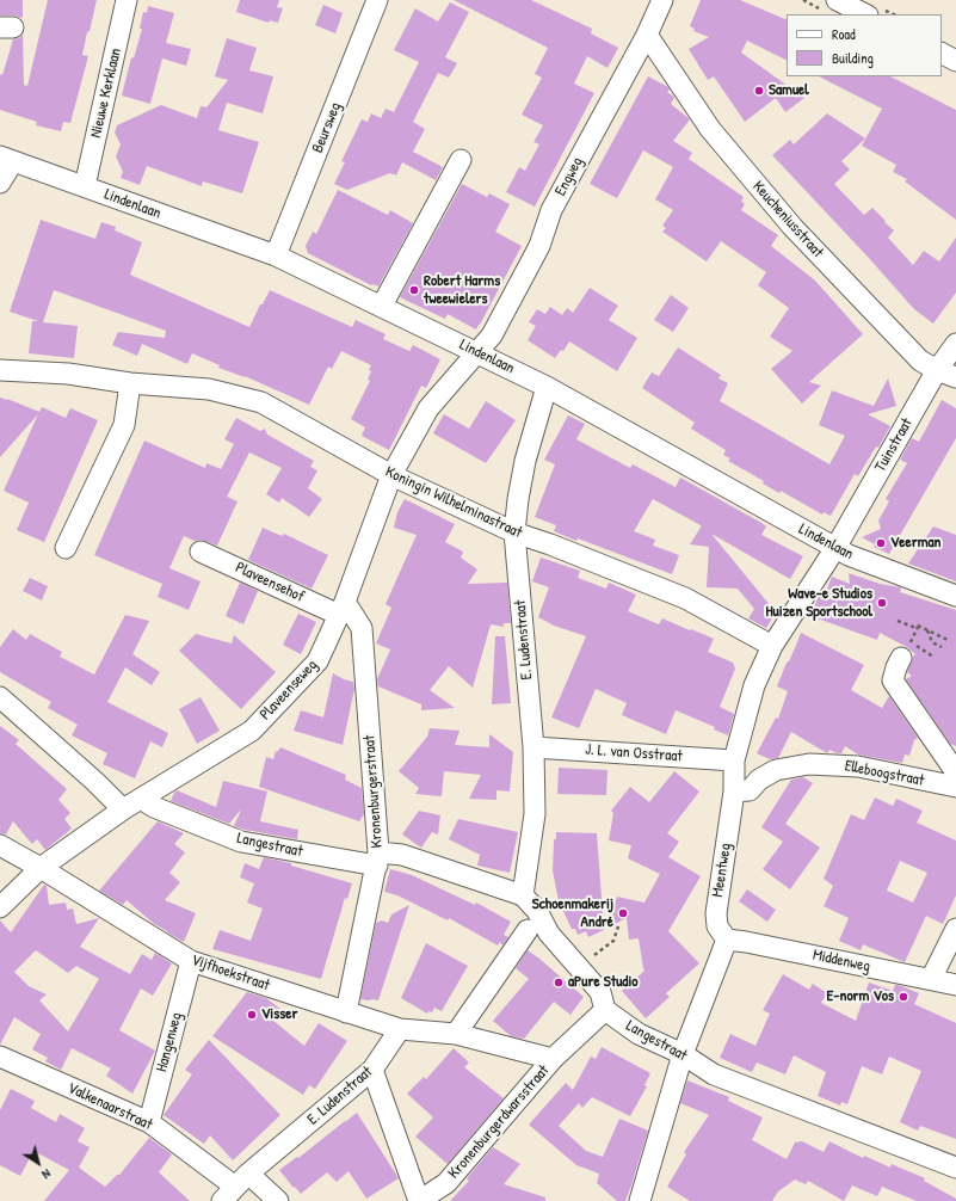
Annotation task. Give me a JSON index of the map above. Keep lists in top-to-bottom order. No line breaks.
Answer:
{"streets":{"street":["Nieuwe Kerklaan","Beursweg","Engweg","Lindenlaan","Keucheniusstraat","Tuinstraat","Koningin Wilhelminastraat","Plaveensehof","E. Ludenstraat","Plaveenseweg","J. L. van Osstraat","Elleboogstraat","Kronenburgerstraat","Langestraat","Meentweg","Middenweg","Vijfhoekstraat","Hangenweg","Valkenaarstraat","Kronenburgerdwarsstraat"]},"crossings":[["Nieuwe Kerklaan","Lindenlaan"],["Beursweg","Lindenlaan"],["Engweg","Lindenlaan"],["Engweg","Keucheniusstraat"],["Engweg","Plaveenseweg"],["Lindenlaan","Tuinstraat"],["Lindenlaan","E. Ludenstraat"],["Lindenlaan","Plaveenseweg"],["Lindenlaan","Meentweg"],["Keucheniusstraat","Tuinstraat"],["Tuinstraat","Meentweg"],["Koningin Wilhelminastraat","E. Ludenstraat"],["Koningin Wilhelminastraat","Plaveenseweg"],["Koningin Wilhelminastraat","Meentweg"],["Plaveensehof","Plaveenseweg"],["Plaveensehof","Kronenburgerstraat"],["E. Ludenstraat","J. L. van Osstraat"],["E. Ludenstraat","Langestraat"],["E. Ludenstraat","Vijfhoekstraat"],["E. Ludenstraat","Valkenaarstraat"],["Plaveenseweg","Kronenburgerstraat"],["Plaveenseweg","Langestraat"],["Plaveenseweg","Vijfhoekstraat"],["J. L. van Osstraat","Meentweg"],["Elleboogstraat","Meentweg"],["Kronenburgerstraat","Langestraat"],["Kronenburgerstraat","Vijfhoekstraat"],["Meentweg","Middenweg"],["Vijfhoekstraat","Hangenweg"],["Hangenweg","Valkenaarstraat"]],"places":["Samuel","Robert Harms tweewielers","Veerman","Wave-e Studios Huizen Sportschool","Schoenmakerij André","aPure Studio","E-norm Vos","Visser"],"legend":["Road","Building"],"north":"bottom right"}
